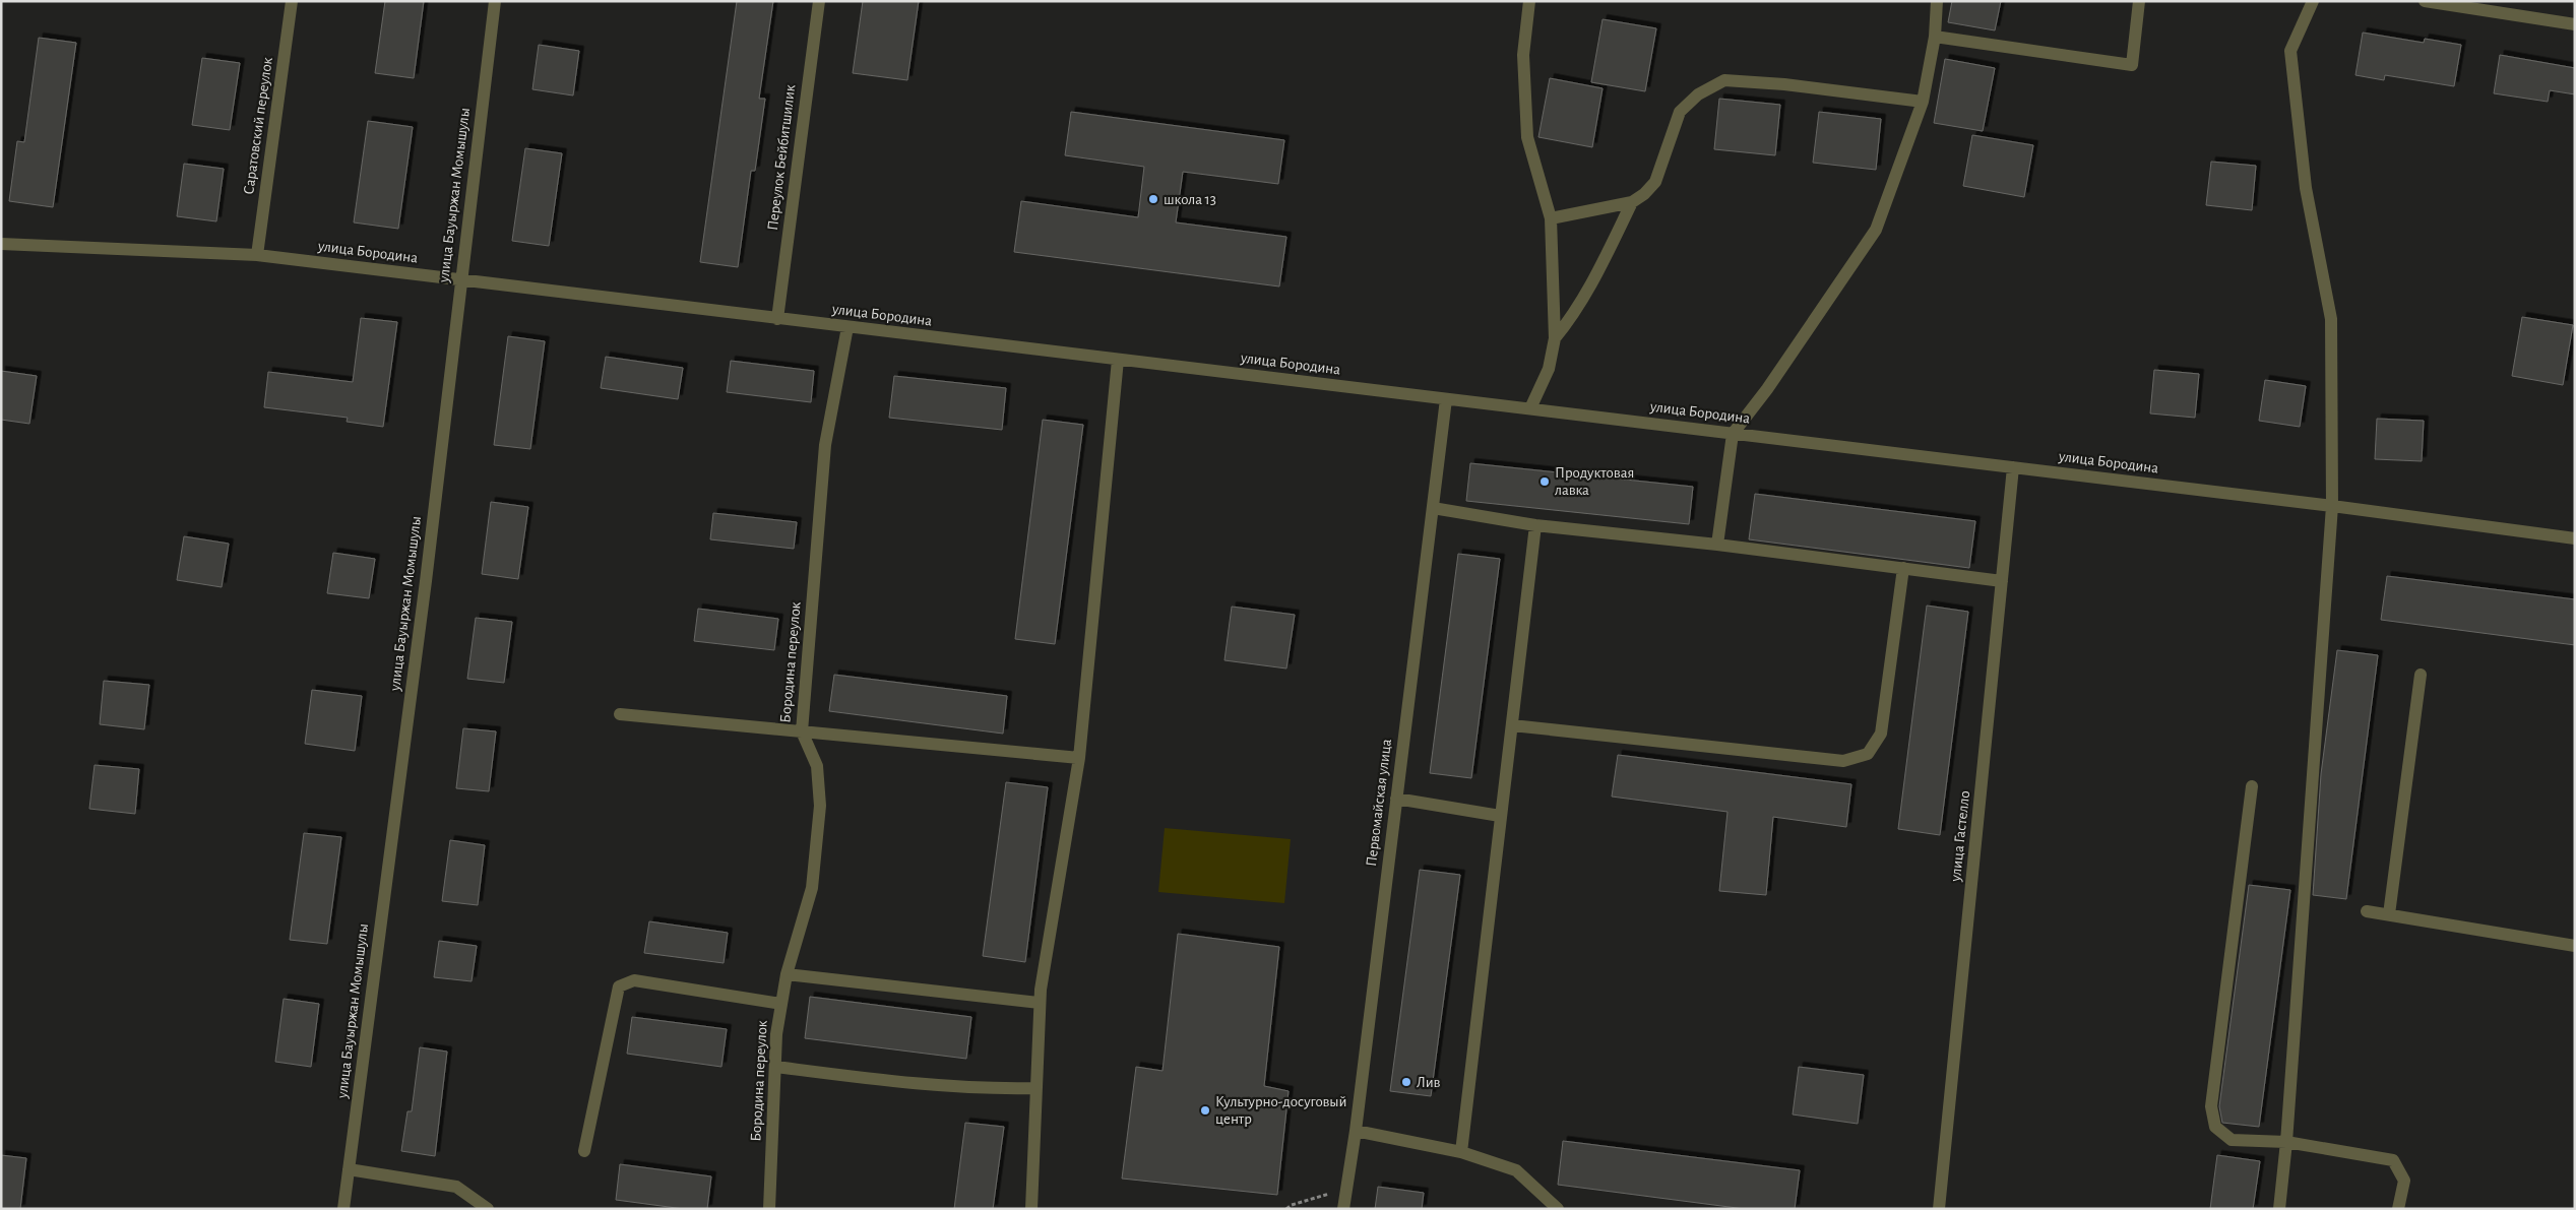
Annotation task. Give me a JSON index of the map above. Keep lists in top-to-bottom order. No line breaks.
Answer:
{"streets":{"street":["Саратовский переулок","Переулок Бейбитшилик","улица Бауыржан Момышулы","улица Бородина","Бородина переулок","Первомайская улица","улица Гастелло"]},"crossings":[["Саратовский переулок","улица Бородина"],["Переулок Бейбитшилик","улица Бородина"],["улица Бауыржан Момышулы","улица Бородина"],["улица Бородина","Бородина переулок"],["улица Бородина","Первомайская улица"],["улица Бородина","улица Гастелло"]],"places":["школа 13","Продуктовая лавка","Лив","Культурно-досуговый центр"]}
